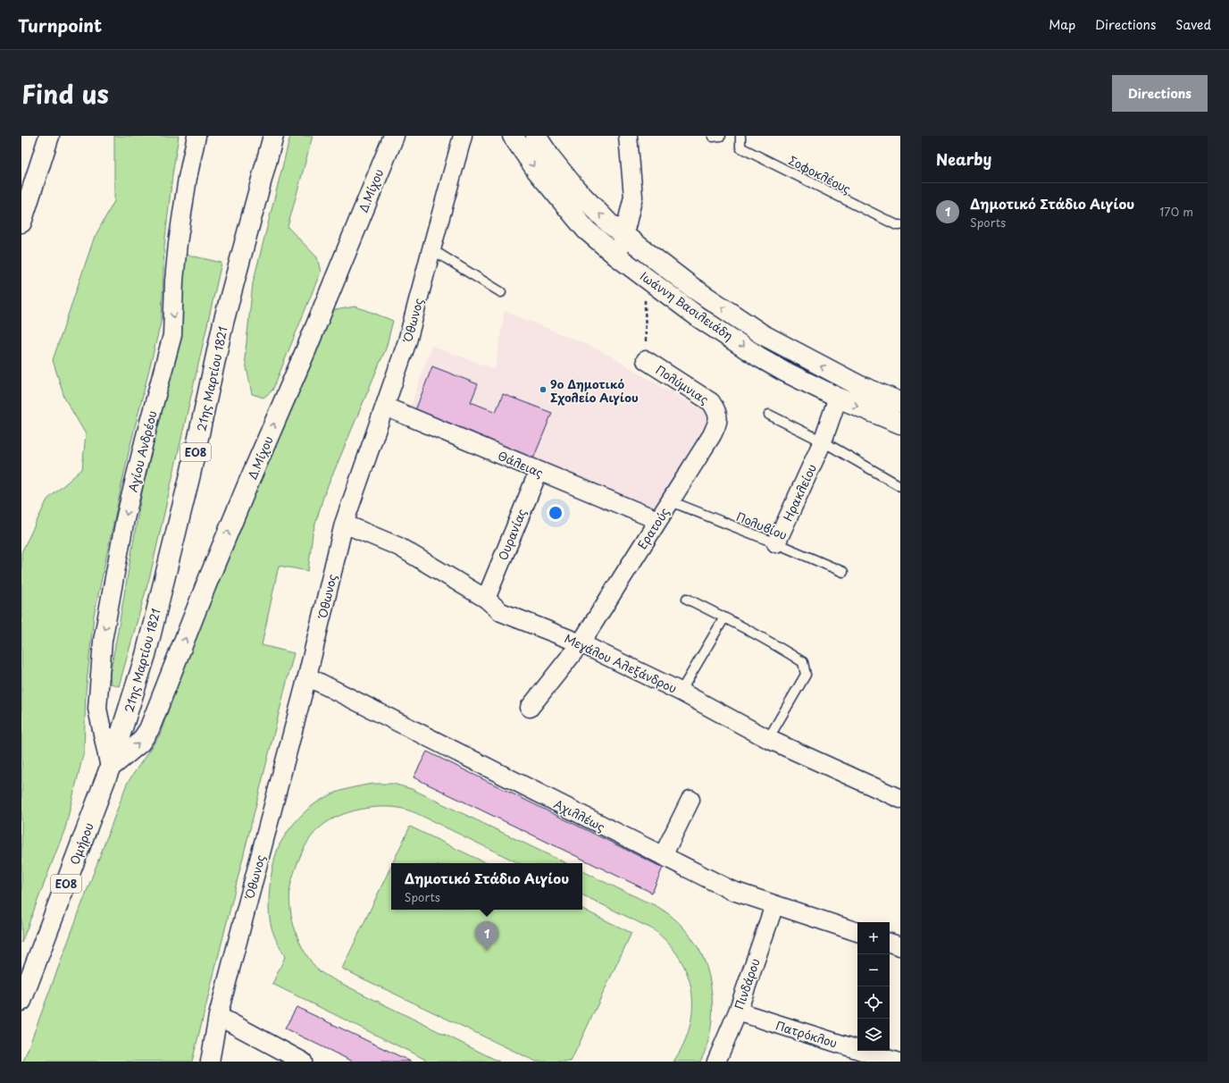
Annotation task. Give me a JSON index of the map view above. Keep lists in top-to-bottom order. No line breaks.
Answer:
{"streets":{"street":["Δ.Μίχου","Ιωάννη Βασιλειάδη","Όθωνος","21ης Μαρτίου 1821","Πολύμνιας","Αγίου Ανδρέου","ΕΟ8","Θάλειας","Ηρακλείου","Ερατούς","Ουρανίας","Μεγάλου Αλεξάνδρου","Αχιλλέως","Ομήρου","Πινδάρου","Πατρόκλου"],"lane":["Σοφοκλέους","Πολυβίου"]},"crossings":[["Δ.Μίχου","21ης Μαρτίου 1821"],["Δ.Μίχου","Αγίου Ανδρέου"],["Δ.Μίχου","Ομήρου"],["Ιωάννη Βασιλειάδη","Ηρακλείου"],["Όθωνος","Θάλειας"],["Όθωνος","Μεγάλου Αλεξάνδρου"],["Όθωνος","Αχιλλέως"],["21ης Μαρτίου 1821","Αγίου Ανδρέου"],["21ης Μαρτίου 1821","Ομήρου"],["Πολύμνιας","Ερατούς"],["Αγίου Ανδρέου","Ομήρου"],["Θάλειας","Ερατούς"],["Θάλειας","Ουρανίας"],["Ηρακλείου","Πολυβίου"],["Πολυβίου","Ερατούς"],["Ερατούς","Μεγάλου Αλεξάνδρου"],["Ουρανίας","Μεγάλου Αλεξάνδρου"],["Αχιλλέως","Πινδάρου"],["Πινδάρου","Πατρόκλου"]],"one_way":["Δ.Μίχου","Αγίου Ανδρέου"],"places":["9ο Δημοτικό Σχολείο Αιγίου"],"page":{"header":"Turnpoint","nav":["Map","Directions","Saved"],"title":"Find us","buttons":"Directions","heading":"Nearby","list":[{"mark":"1","name":"Δημοτικό Στάδιο Αιγίου","note":"Sports","value":"170 m"}],"popup":["Δημοτικό Στάδιο Αιγίου","Sports"],"pins":"1","map_buttons":["+","−"]}}
